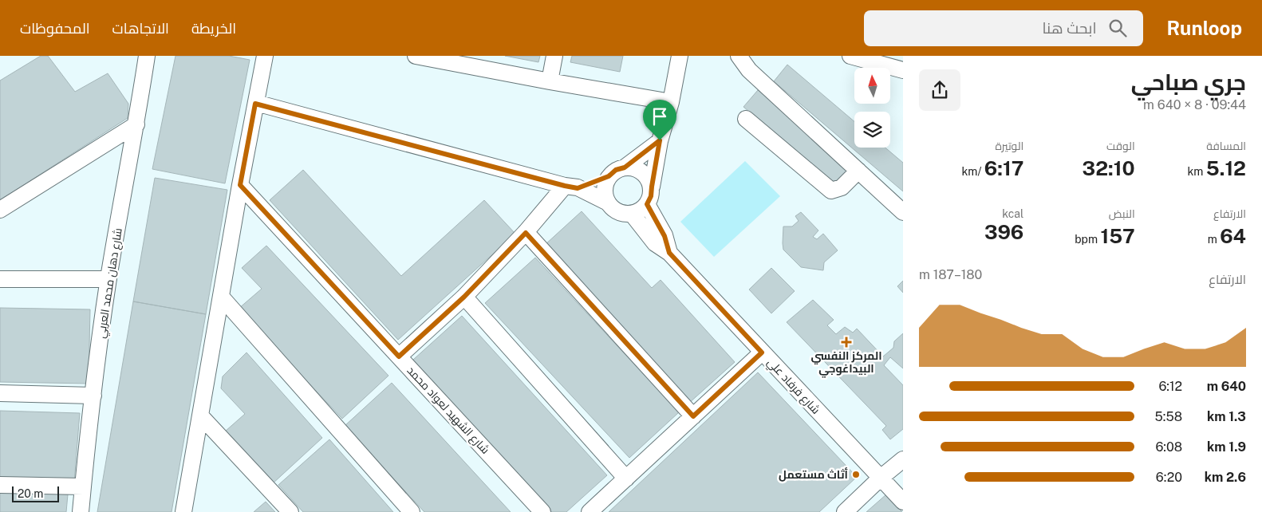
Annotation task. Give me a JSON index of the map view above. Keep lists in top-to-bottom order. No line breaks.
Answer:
{"streets":{"street":["شارع دهان محمد العربي","شارع فرفاد علي","شارع الشهيد لعواد محمد"]},"places":{"health":["المركز النفسي البيداغوجي"],"other":["أثاث مستعمل"]},"scale_bar":"20 m","north":"top","page":{"header":"Runloop","search":"ابحث هنا","nav":["الخريطة","الاتجاهات","المحفوظات"],"heading":["جري صباحي","09:44 · 8 × 640 m"],"stats":[["المسافة","5.12 km"],["الوقت","32:10"],["الوتيرة","6:17 /km"],["الارتفاع","64 m"],["النبض","157 bpm"],["kcal","396"]],"chart":["الارتفاع","180–187 m"],"list":[{"name":"640 m","note":"6:12"},{"name":"1.3 km","note":"5:58"},{"name":"1.9 km","note":"6:08"},{"name":"2.6 km","note":"6:20"}],"scale":"20 m"}}
